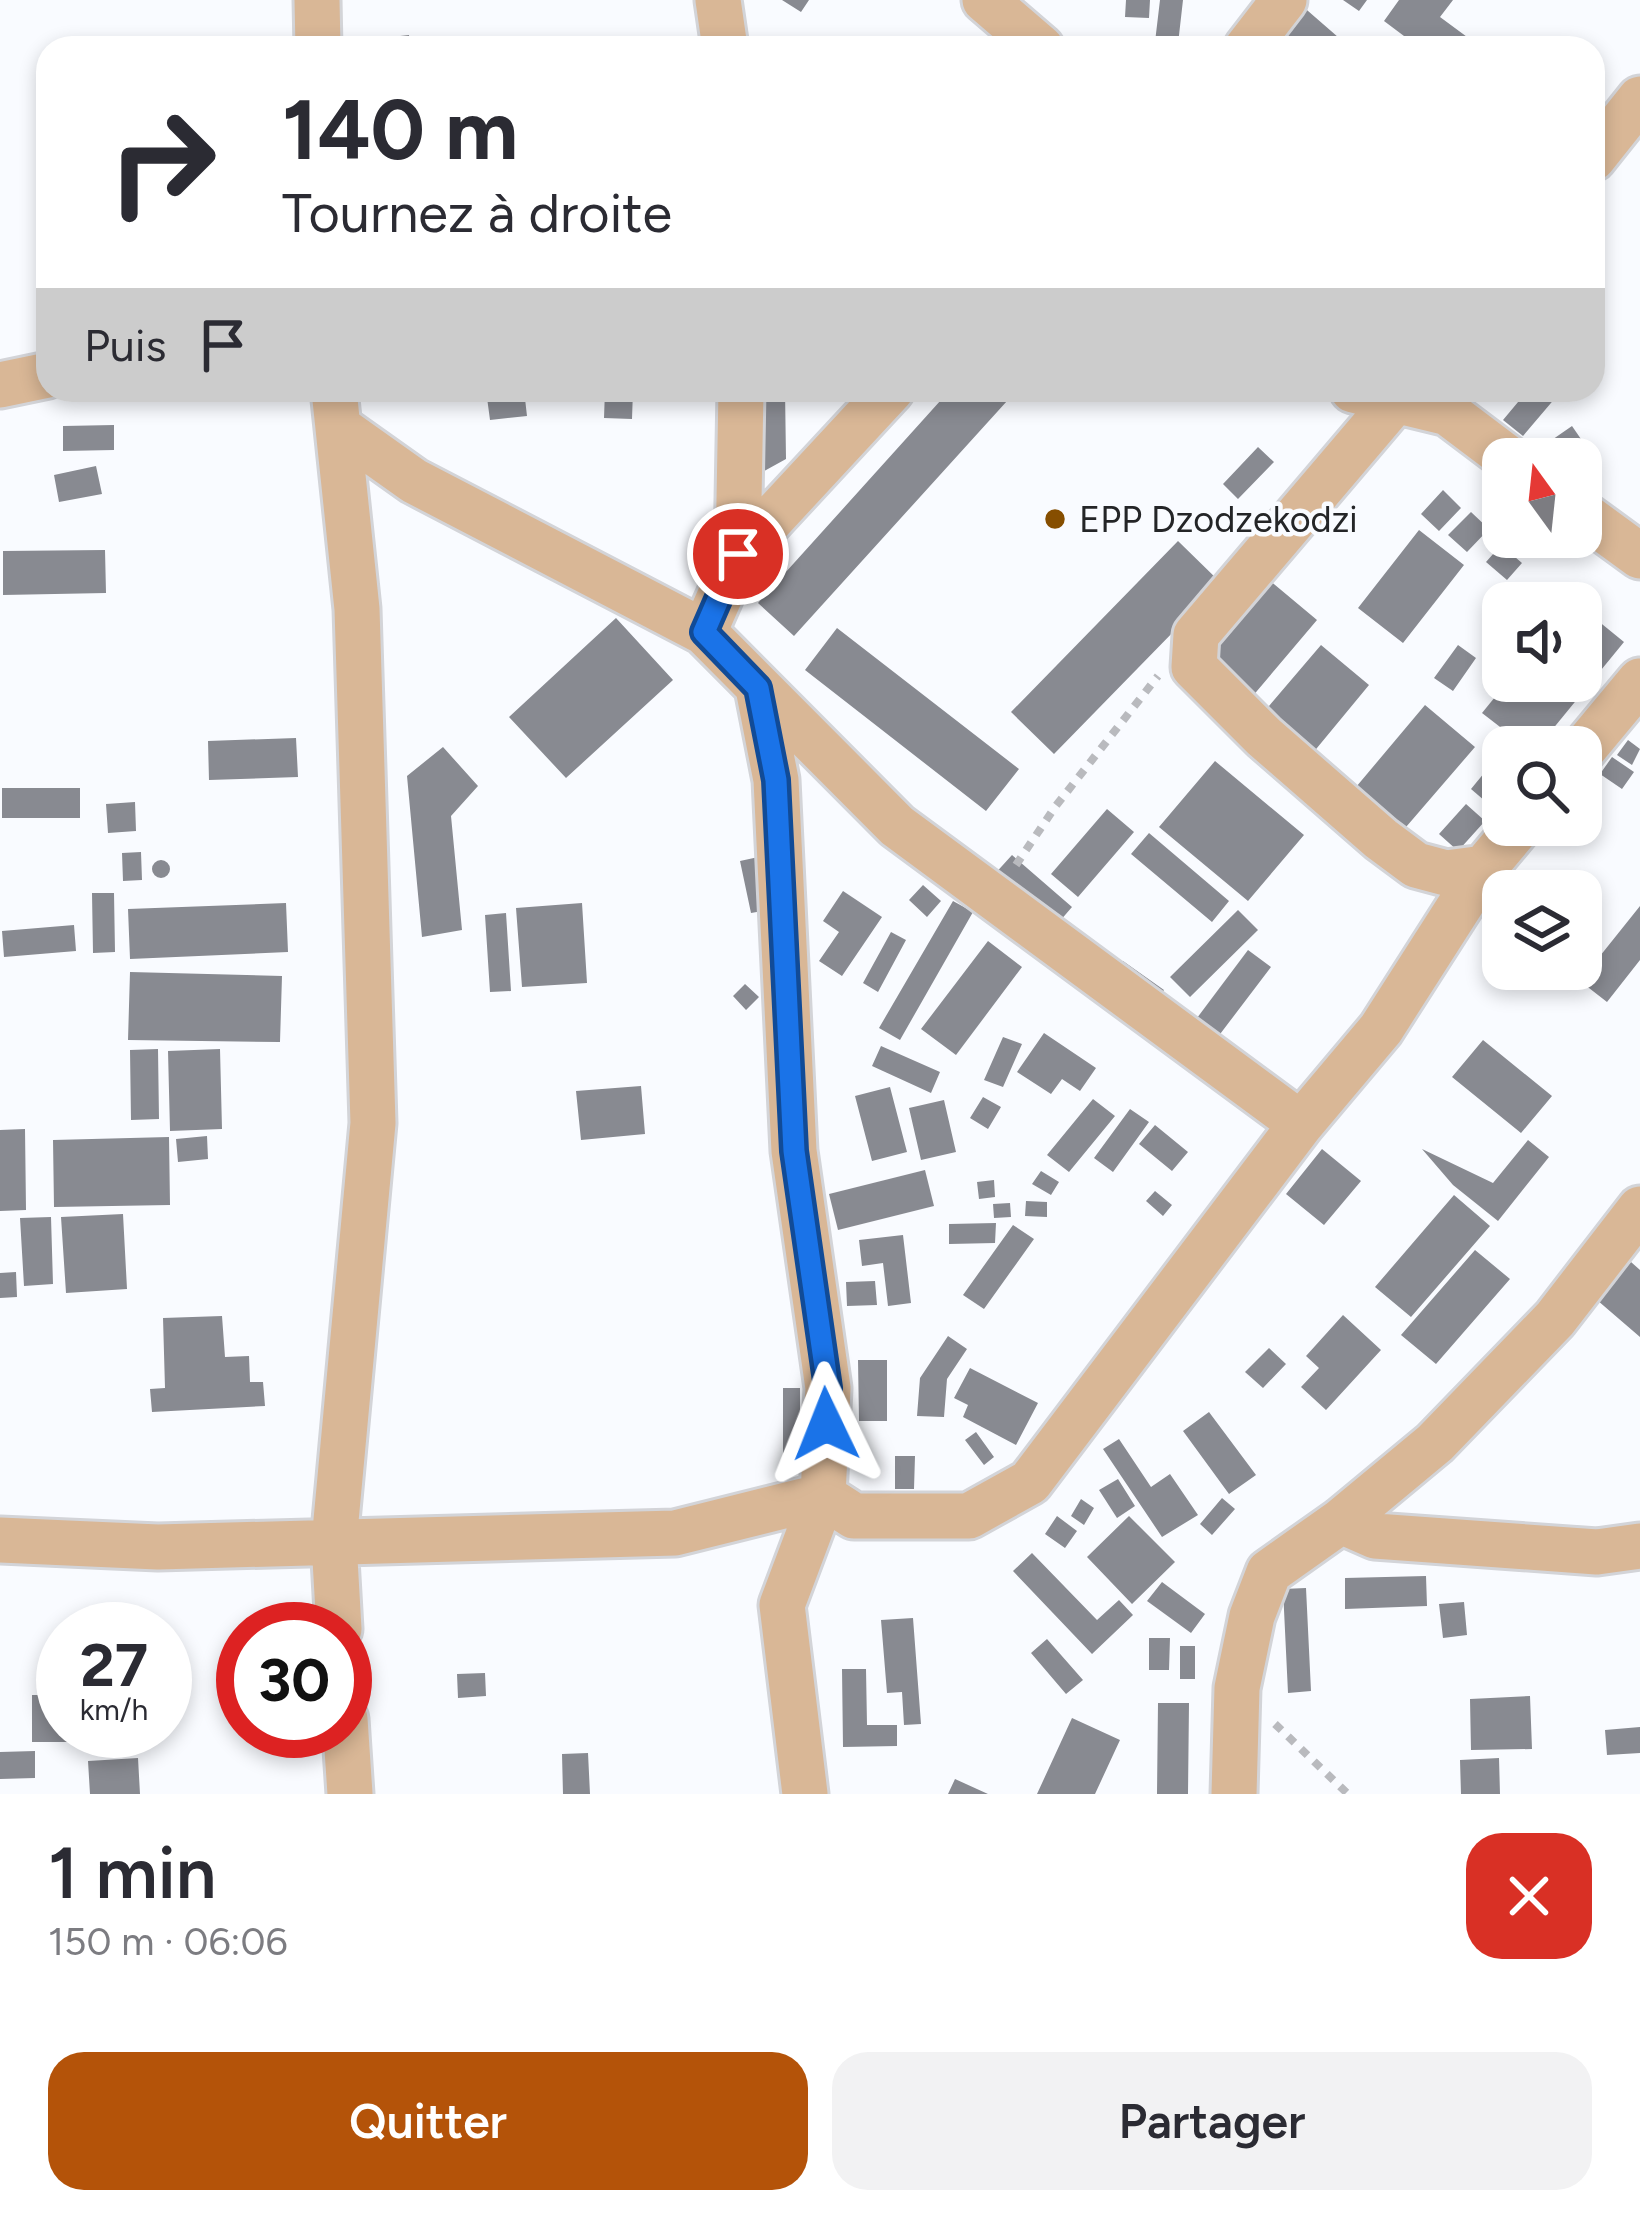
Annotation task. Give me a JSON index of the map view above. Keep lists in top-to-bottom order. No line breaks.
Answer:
{"places":["EPP Dzodzekodzi"],"north":"top","page":{"turn":["140 m","Tournez à droite"],"then":"Puis","speed":"27 km/h","limit":"30","heading":["1 min","150 m · 06:06"],"buttons":["Quitter","Partager"]}}
